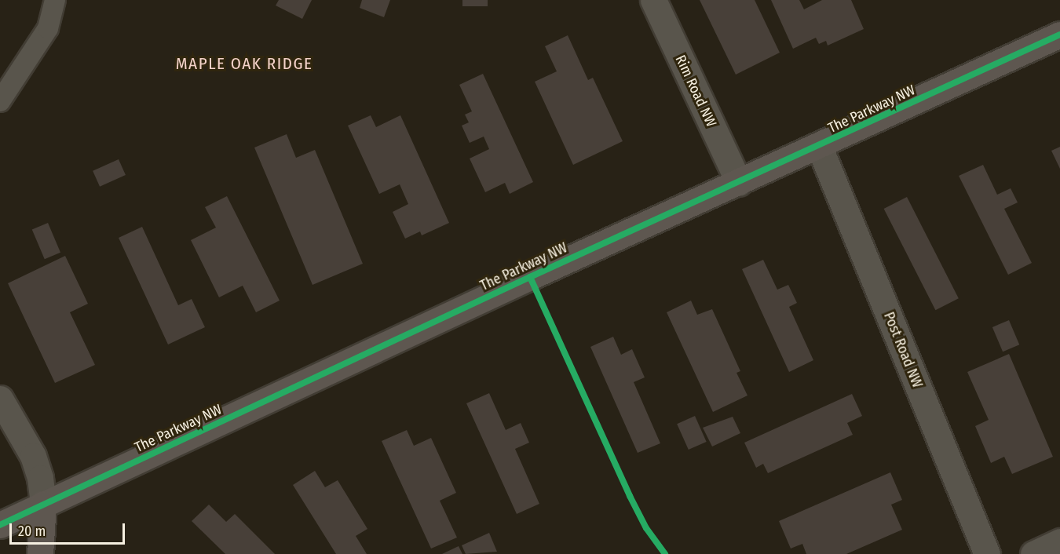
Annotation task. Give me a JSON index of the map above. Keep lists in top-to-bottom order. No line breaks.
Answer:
{"streets":{"street":["Rim Road NW","The Parkway NW","Post Road NW"]},"crossings":[["Rim Road NW","The Parkway NW"],["The Parkway NW","Post Road NW"]],"districts":["MAPLE OAK RIDGE"],"scale_bar":"20 m"}
